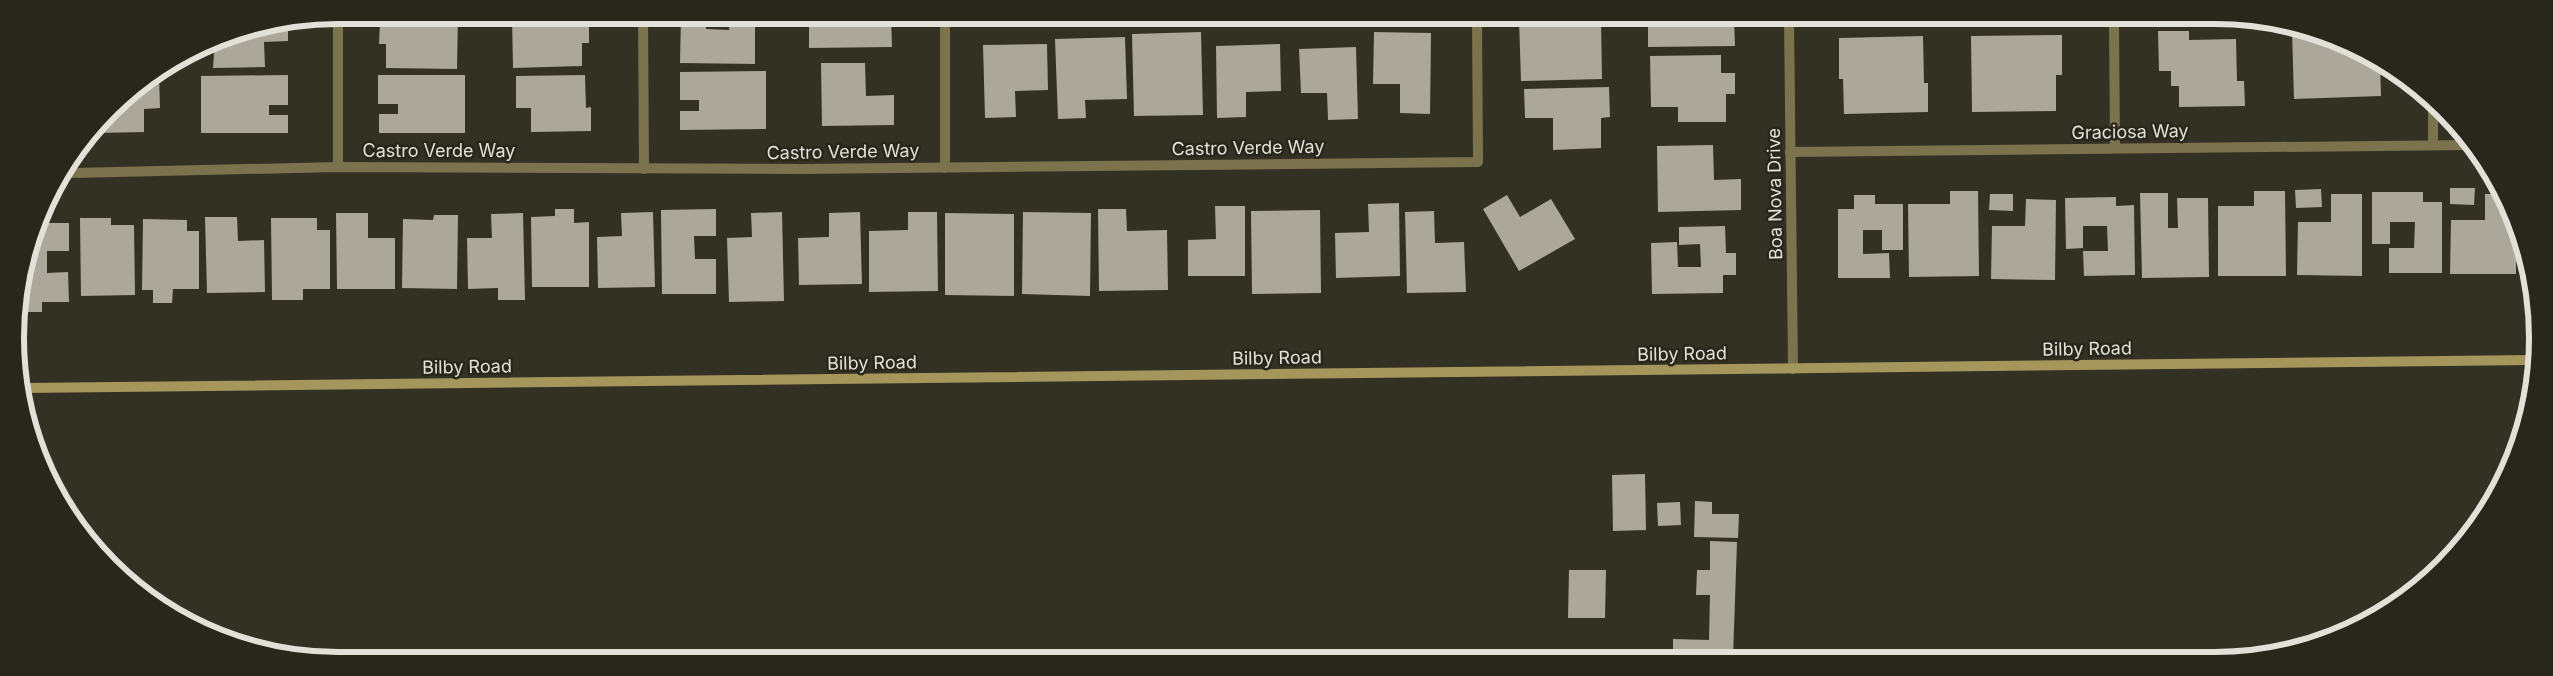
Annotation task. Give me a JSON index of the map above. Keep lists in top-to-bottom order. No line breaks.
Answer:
{"streets":{"main road":["Bilby Road"],"street":["Graciosa Way","Castro Verde Way","Boa Nova Drive"]},"crossings":[["Graciosa Way","Boa Nova Drive"],["Boa Nova Drive","Bilby Road"]]}
